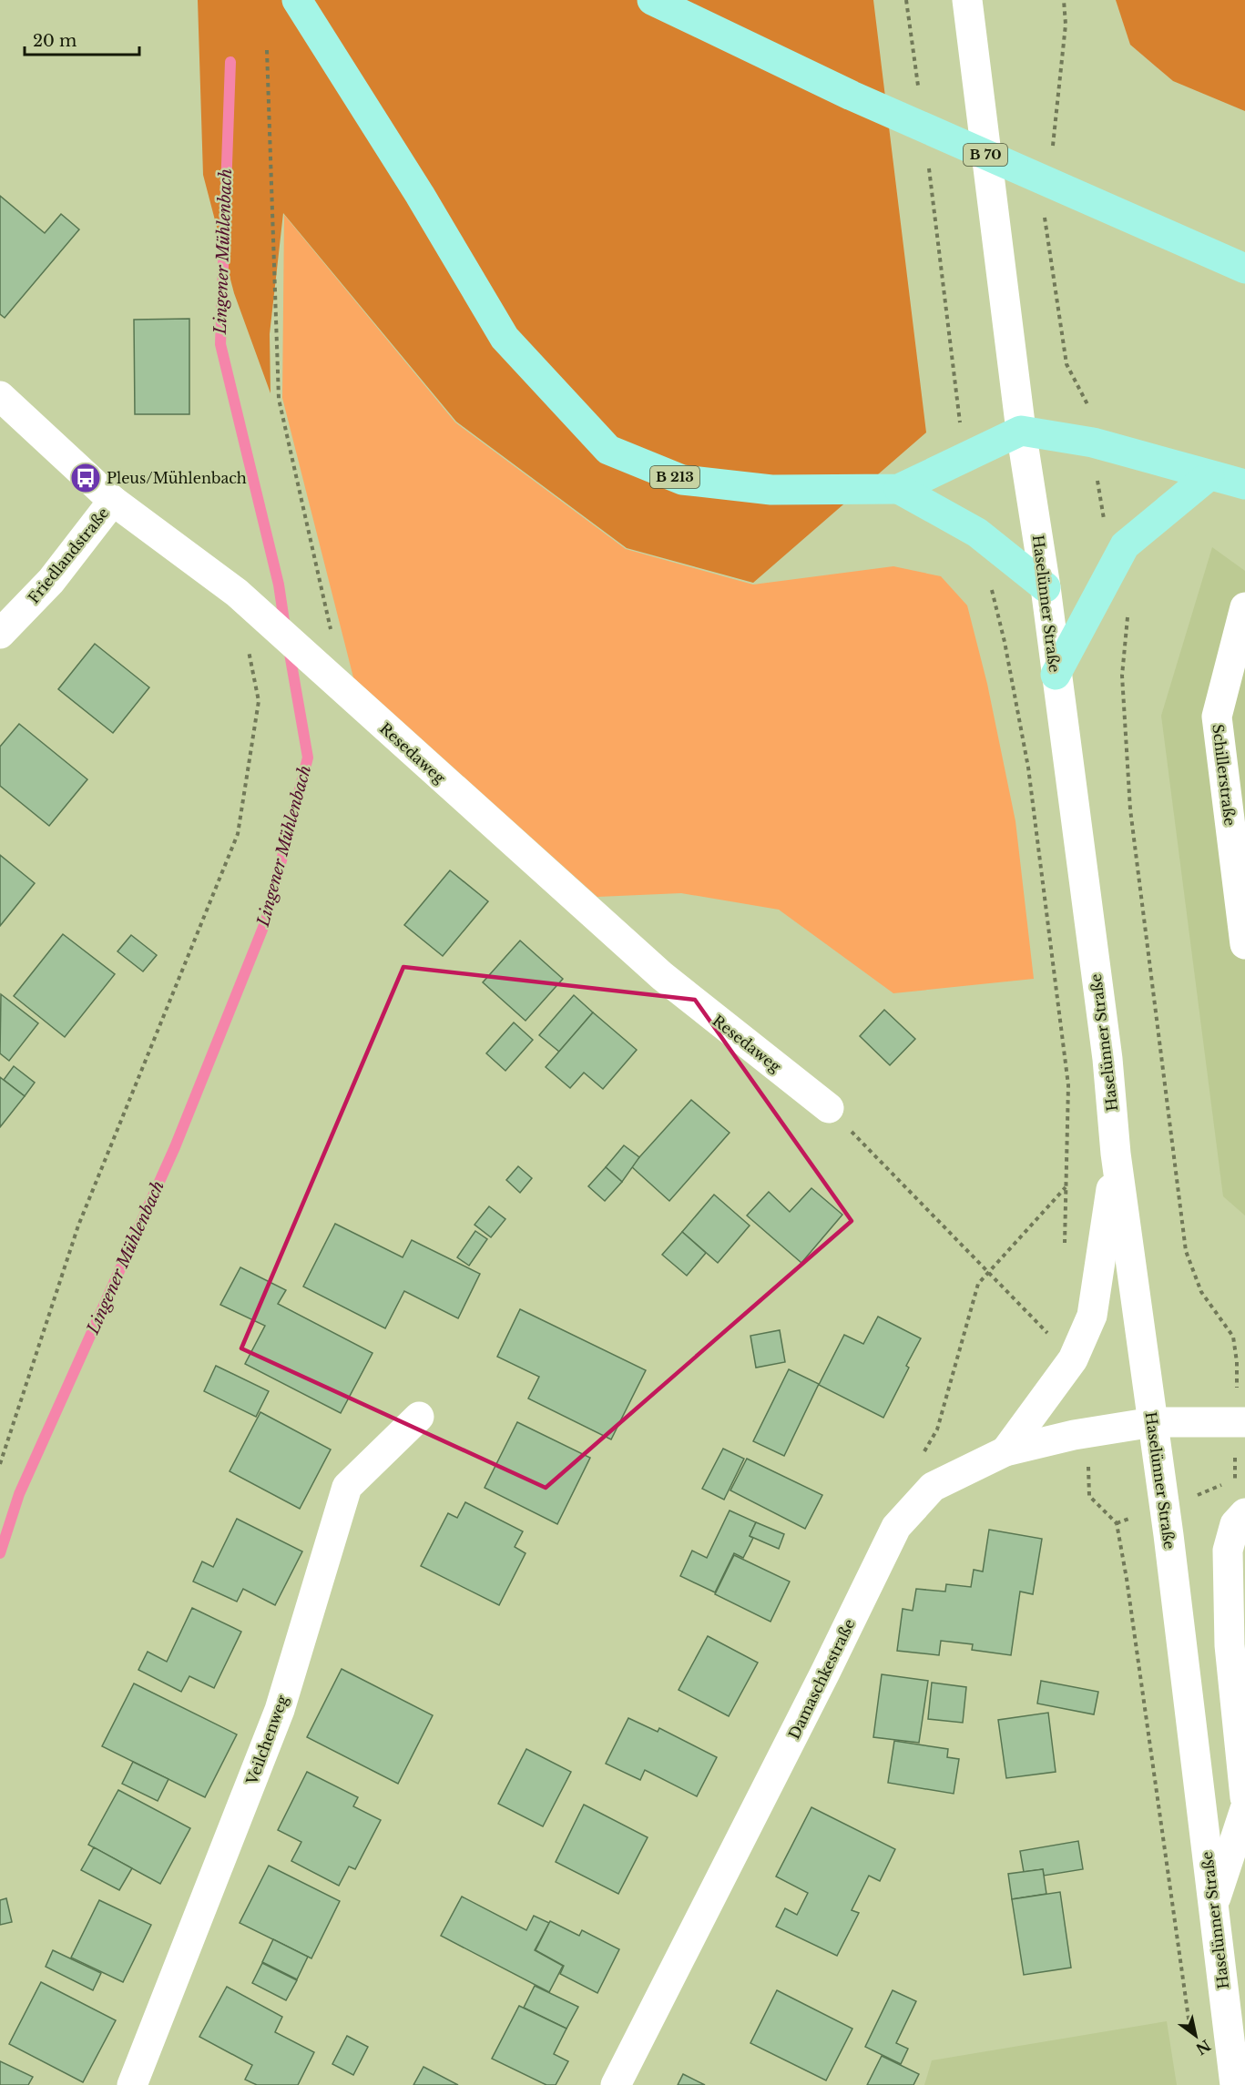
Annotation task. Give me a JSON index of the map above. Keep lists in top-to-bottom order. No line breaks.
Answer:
{"streets":{"main road":["B 70","B 213"],"street":["Friedlandstraße","Haselünner Straße","Resedaweg","Schillerstraße","Damaschkestraße","Veilchenweg"]},"crossings":[["B 213","Haselünner Straße"],["Friedlandstraße","Resedaweg"],["Haselünner Straße","Damaschkestraße"]],"water":["Lingener Mühlenbach"],"places":{"bus stop":["Pleus/Mühlenbach"]},"scale_bar":"20 m","north":"bottom right"}
